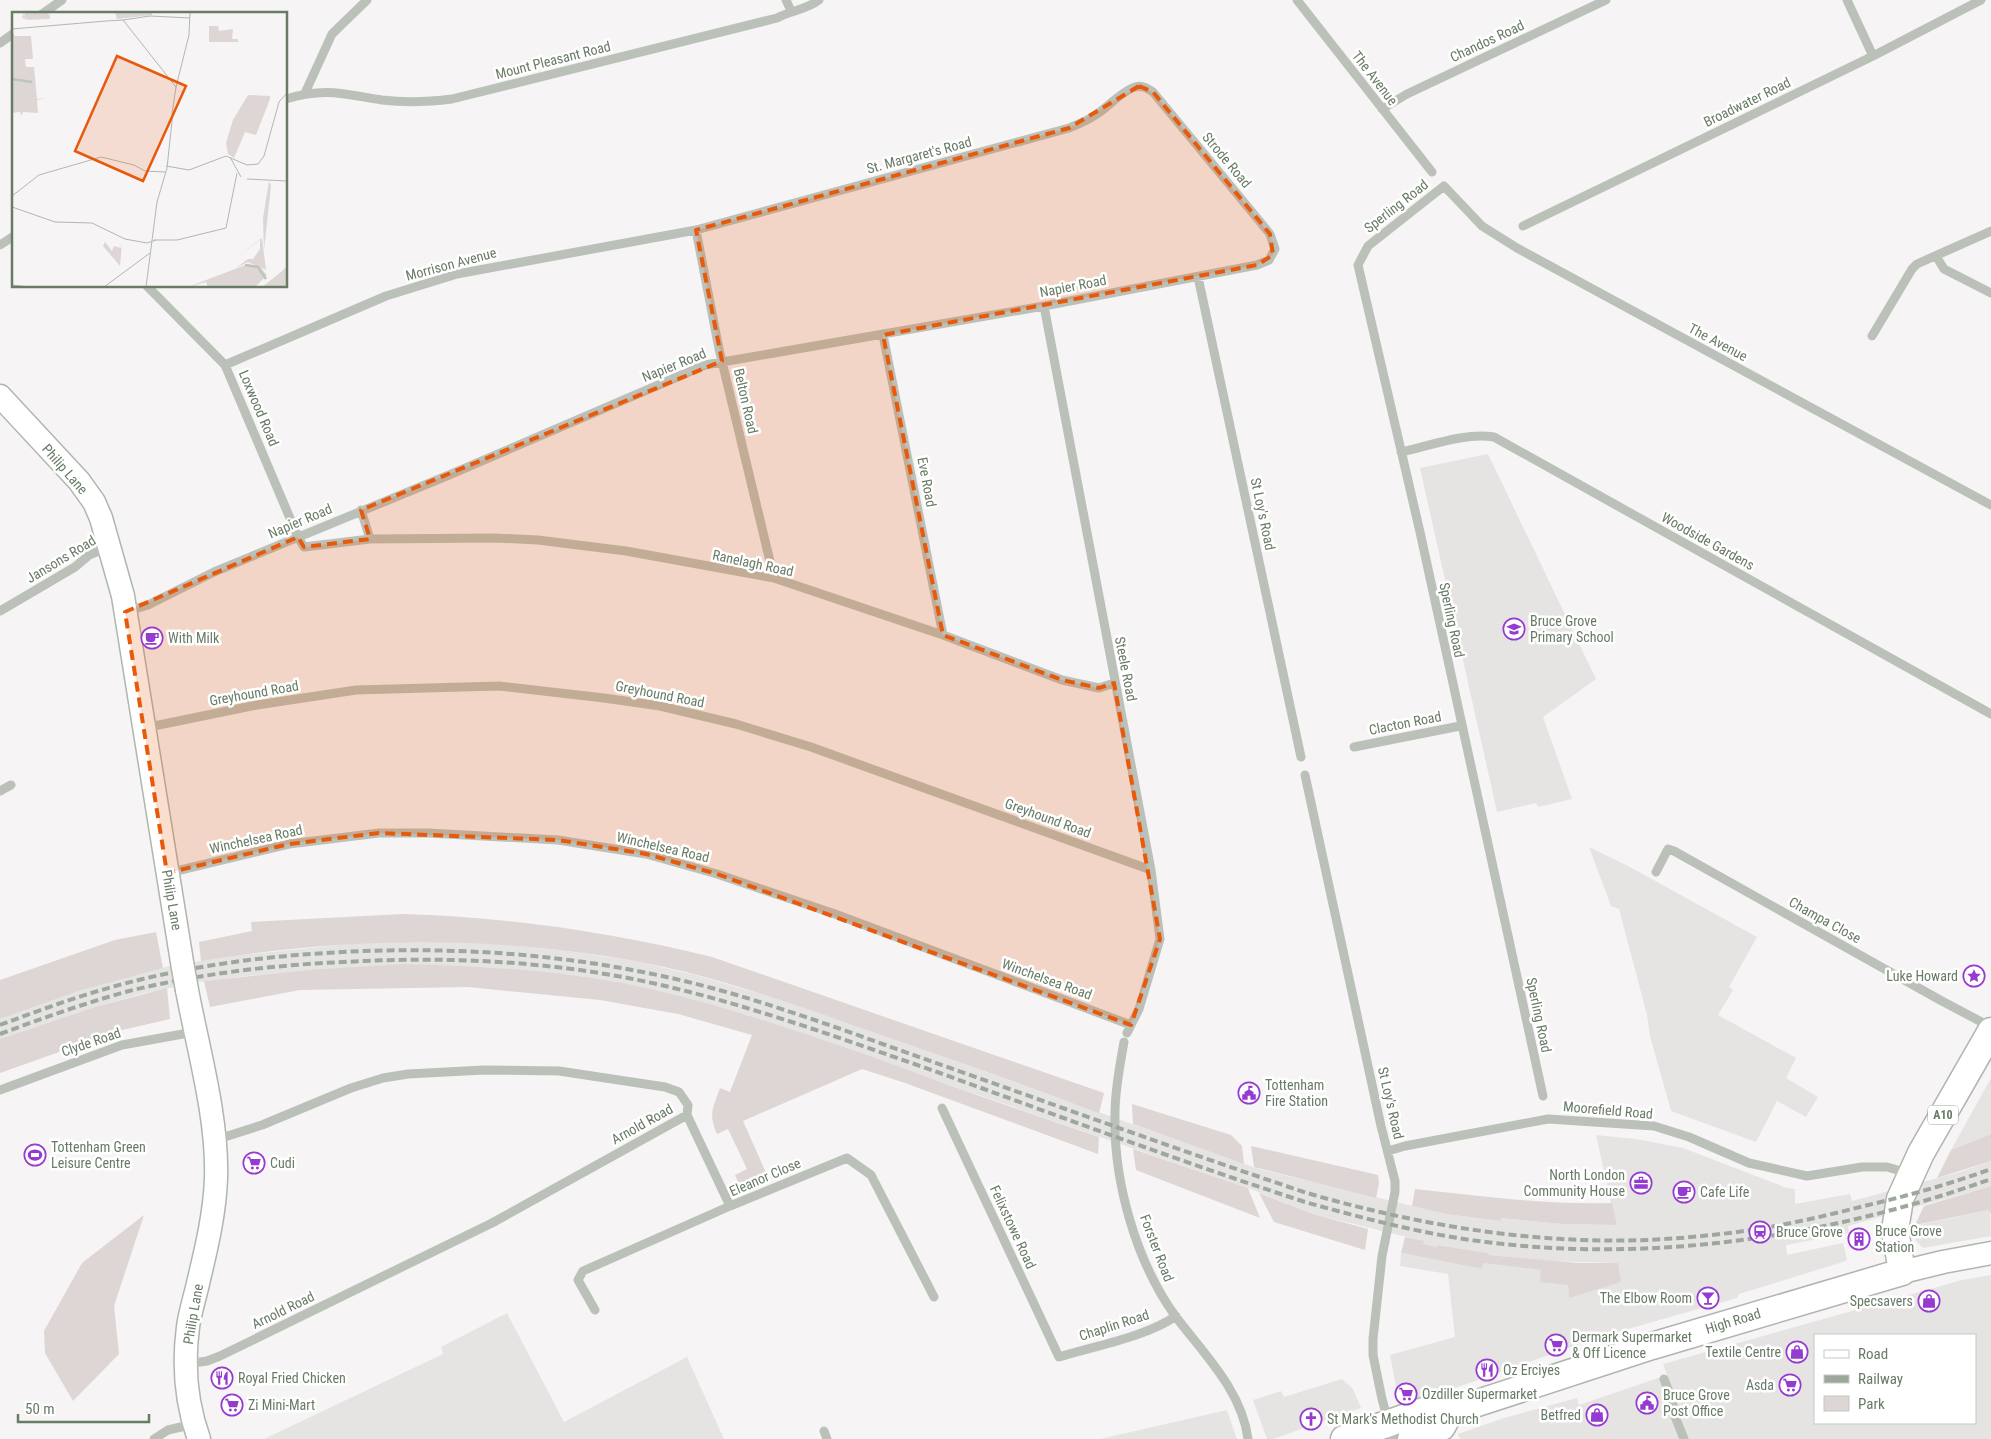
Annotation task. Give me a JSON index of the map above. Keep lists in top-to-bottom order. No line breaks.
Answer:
{"streets":{"highway":["A10","High Road"],"main road":["Philip Lane"],"street":["Chandos Road","Mount Pleasant Road","The Avenue","Broadwater Road","St. Margaret's Road","Strode Road","Sperling Road","Morrison Avenue","Napier Road","Belton Road","Loxwood Road","Eve Road","St Loy's Road","Woodside Gardens","Jansons Road","Ranelagh Road","Steele Road","Greyhound Road","Clacton Road","Winchelsea Road","Champa Close","Clyde Road","Moorefield Road","Arnold Road","Eleanor Close","Felixstowe Road","Forster Road","Chaplin Road"]},"crossings":[["Chandos Road","The Avenue"],["The Avenue","Sperling Road"],["St. Margaret's Road","Strode Road"],["St. Margaret's Road","Morrison Avenue"],["St. Margaret's Road","Belton Road"],["Strode Road","Napier Road"],["Sperling Road","Woodside Gardens"],["Sperling Road","Clacton Road"],["Morrison Avenue","Belton Road"],["Morrison Avenue","Loxwood Road"],["Napier Road","Belton Road"],["Napier Road","Loxwood Road"],["Napier Road","Philip Lane"],["Napier Road","Eve Road"],["Napier Road","St Loy's Road"],["Napier Road","Ranelagh Road"],["Napier Road","Steele Road"],["Belton Road","Ranelagh Road"],["Loxwood Road","Ranelagh Road"],["Philip Lane","Jansons Road"],["Philip Lane","Greyhound Road"],["Philip Lane","Winchelsea Road"],["Philip Lane","Clyde Road"],["Philip Lane","Arnold Road"],["Eve Road","Ranelagh Road"],["St Loy's Road","Moorefield Road"],["St Loy's Road","High Road"],["Ranelagh Road","Steele Road"],["Steele Road","Greyhound Road"],["Steele Road","Winchelsea Road"],["Steele Road","Forster Road"],["Winchelsea Road","Forster Road"],["Moorefield Road","A10"],["A10","High Road"],["Felixstowe Road","Chaplin Road"],["Forster Road","Chaplin Road"]],"places":{"school or university":["Bruce Grove Primary School"],"cafe":["With Milk","Cafe Life"],"place":["Luke Howard"],"public building":["Tottenham Fire Station","Bruce Grove Post Office"],"sports":["Tottenham Green Leisure Centre"],"supermarket":["Cudi","Dermark Supermarket & Off Licence","Asda","Ozdiller Supermarket","Zi Mini-Mart"],"office":["North London Community House"],"station":["Bruce Grove"],"building":["Bruce Grove Station"],"bar":["The Elbow Room"],"shop":["Specsavers","Textile Centre","Betfred"],"restaurant":["Oz Erciyes","Royal Fried Chicken"],"church":["St Mark's Methodist Church"]},"legend":["Road","Railway","Park"],"scale_bar":"50 m"}
